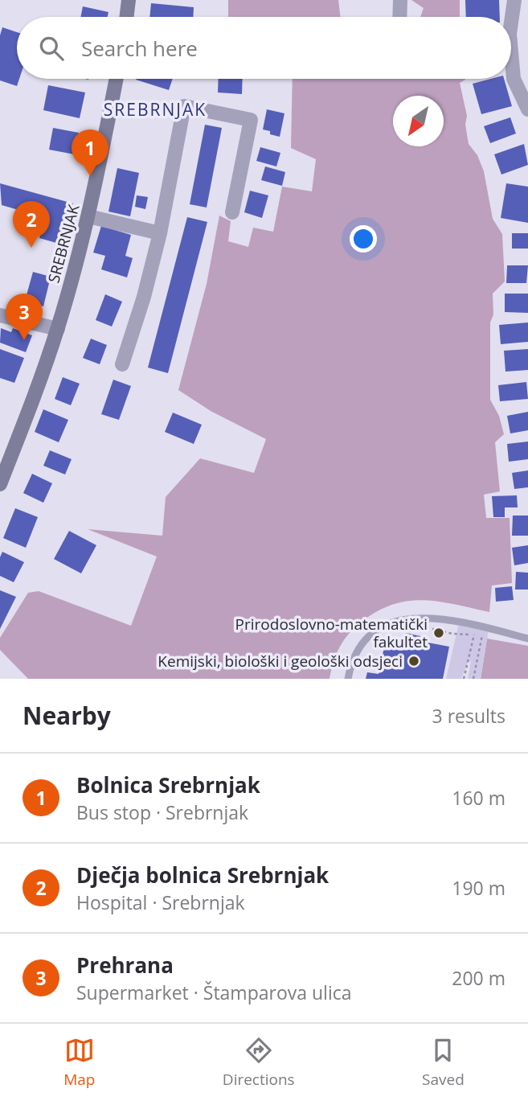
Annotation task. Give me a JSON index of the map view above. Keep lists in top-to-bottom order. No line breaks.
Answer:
{"streets":{"main road":["SREBRNJAK"]},"districts":["SREBRNJAK"],"places":["Prirodoslovno-matematički fakultet","Kemijski, biološki i geološki odsjeci"],"north":"bottom left","page":{"search":"Search here","pins":["1","2","3"],"heading":["Nearby","3 results"],"list":[{"mark":"1","name":"Bolnica Srebrnjak","note":"Bus stop · Srebrnjak","value":"160 m"},{"mark":"2","name":"Dječja bolnica Srebrnjak","note":"Hospital · Srebrnjak","value":"190 m"},{"mark":"3","name":"Prehrana","note":"Supermarket · Štamparova ulica","value":"200 m"}],"nav":["Map","Directions","Saved"]}}
